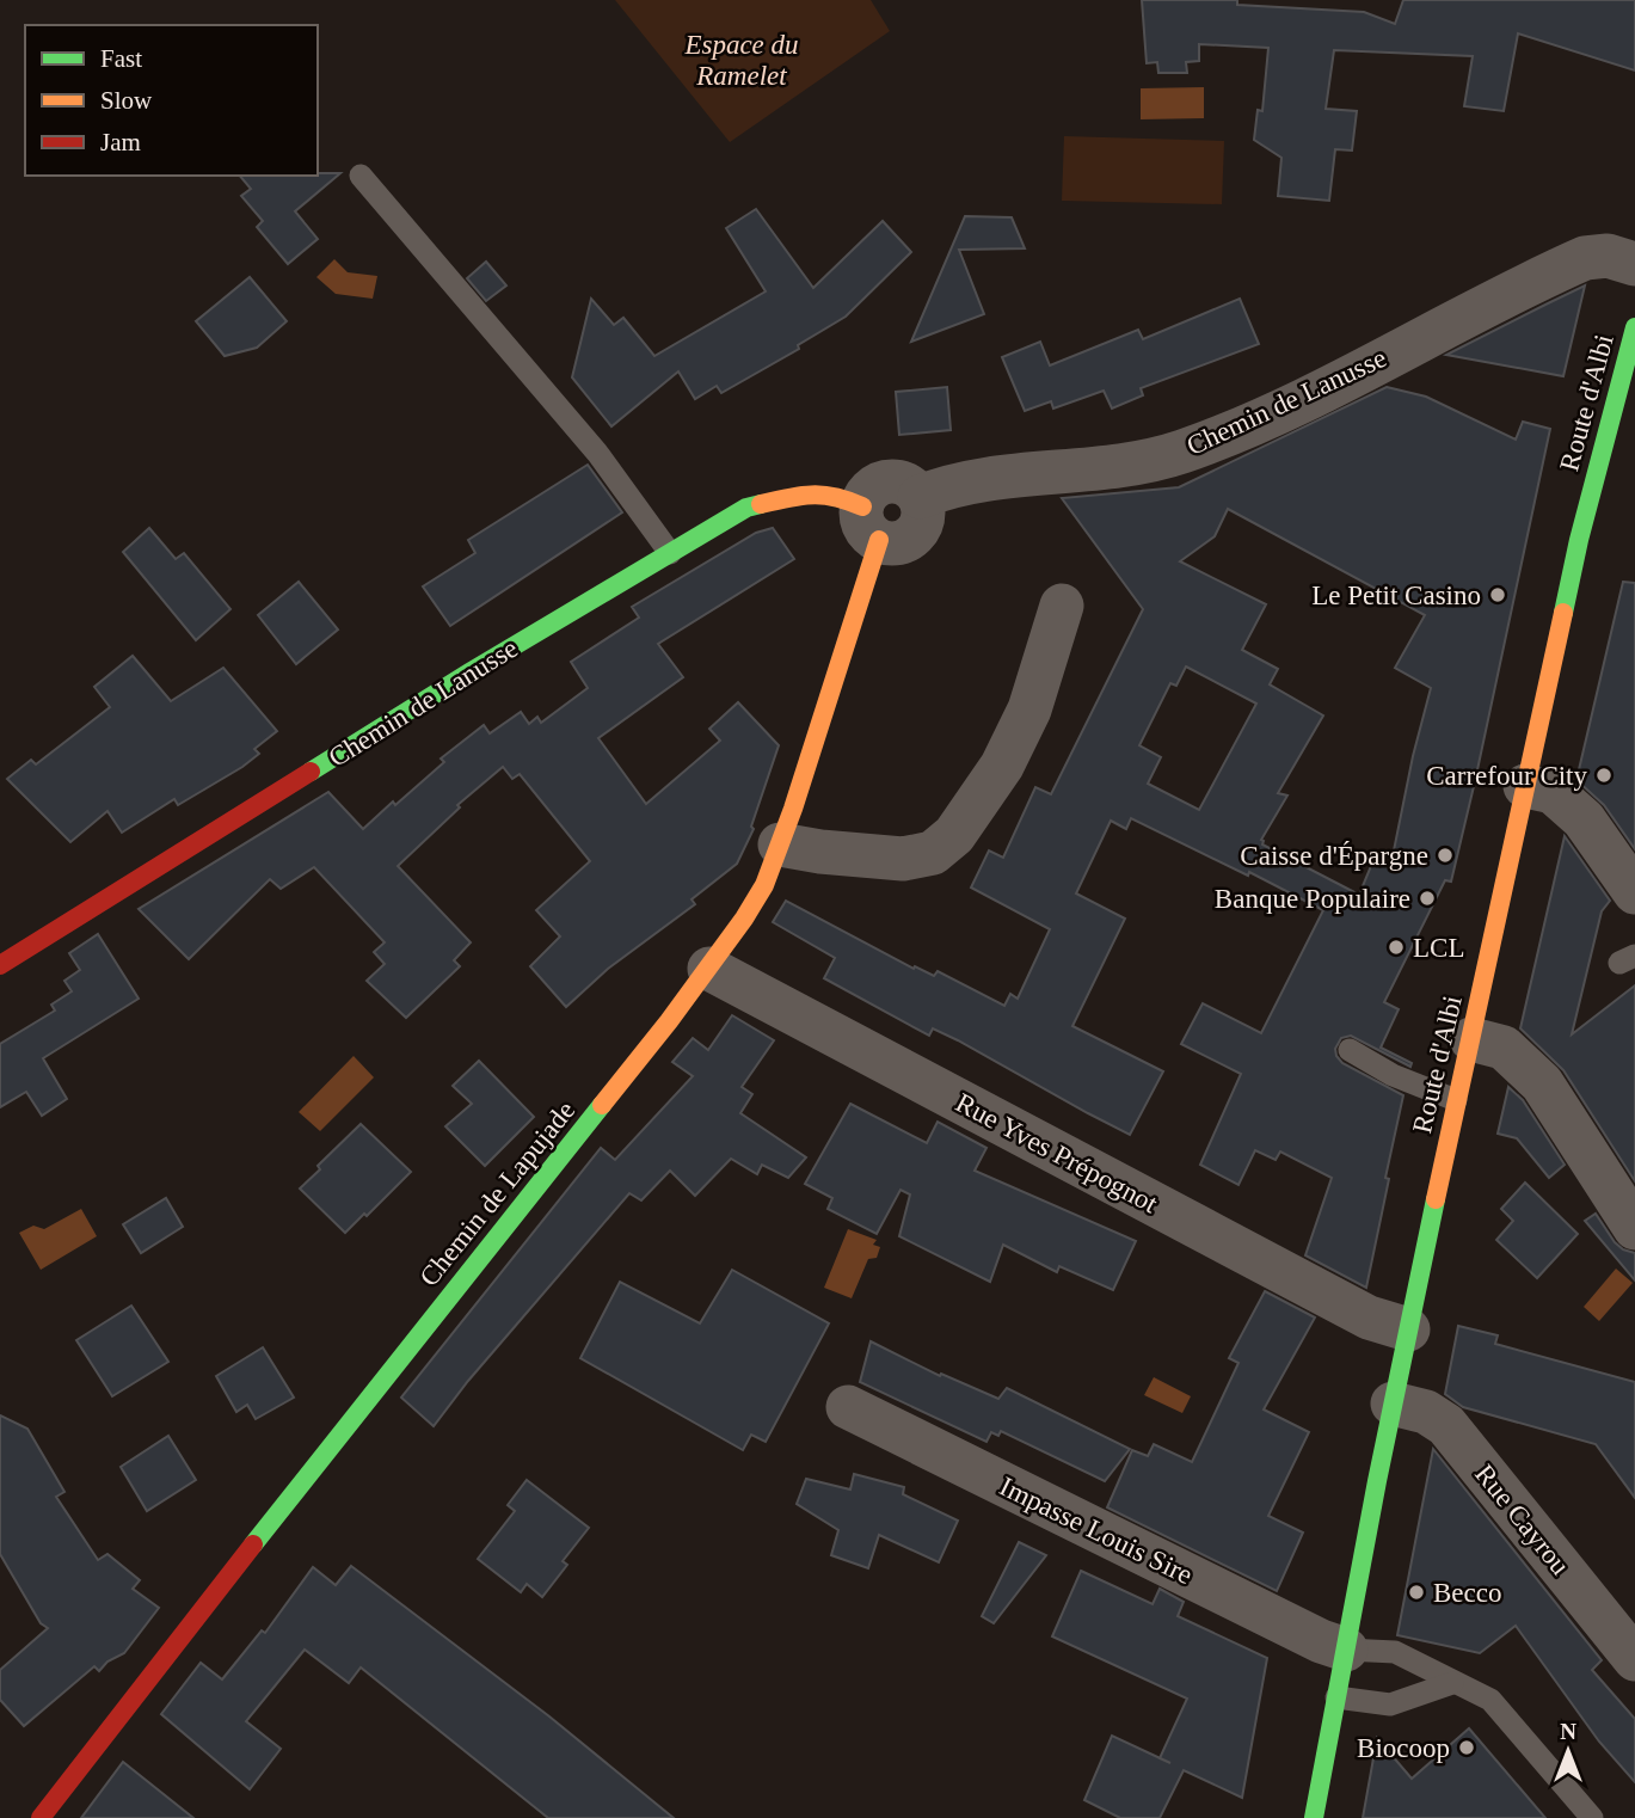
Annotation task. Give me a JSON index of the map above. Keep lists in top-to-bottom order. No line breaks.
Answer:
{"streets":{"street":["Chemin de Lanusse","Route d'Albi","Rue Yves Prépognot","Chemin de Lapujade","Rue Cayrou","Impasse Louis Sire"]},"crossings":[["Chemin de Lanusse","Chemin de Lapujade"],["Route d'Albi","Rue Yves Prépognot"],["Route d'Albi","Rue Cayrou"],["Route d'Albi","Impasse Louis Sire"],["Rue Yves Prépognot","Chemin de Lapujade"]],"parks":["Espace du Ramelet"],"places":["Le Petit Casino","Carrefour City","Caisse d'Épargne","Banque Populaire","LCL","Becco","Biocoop"],"legend":["Fast","Slow","Jam"],"north":"top"}
